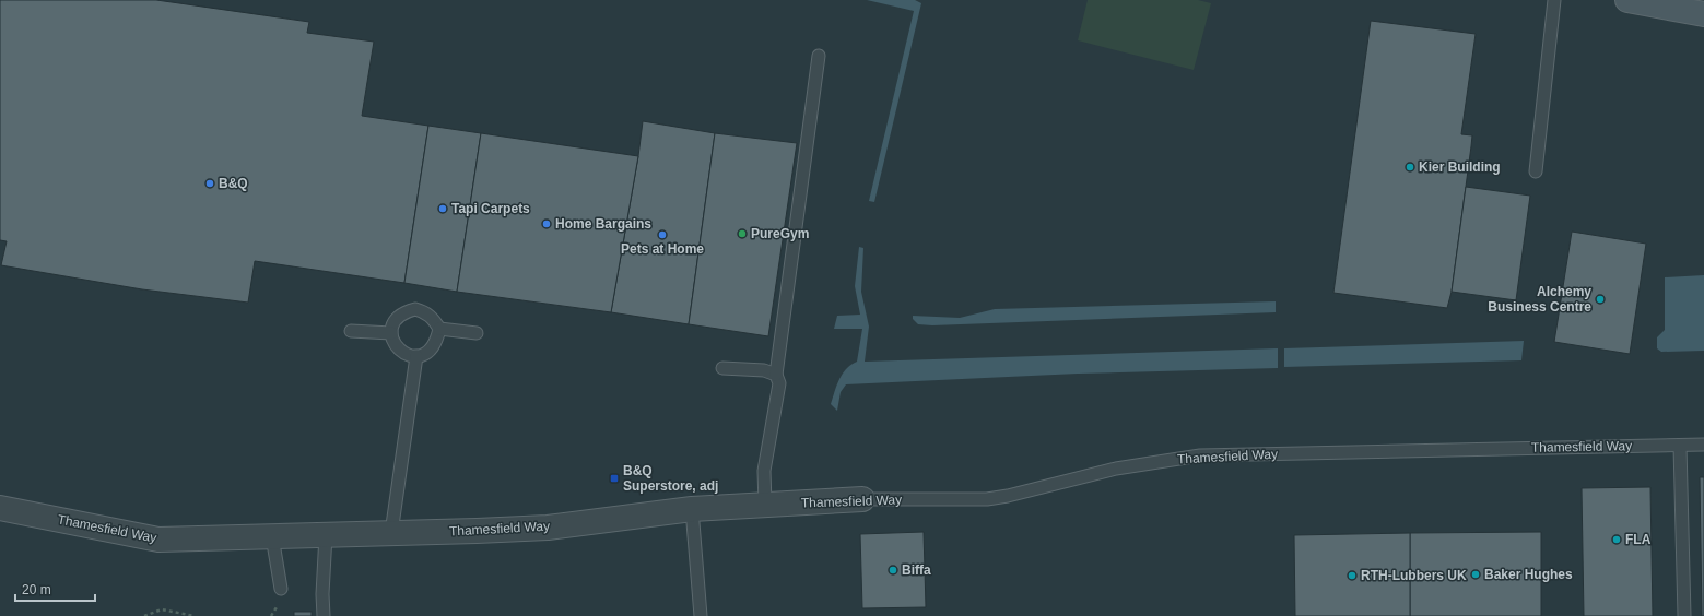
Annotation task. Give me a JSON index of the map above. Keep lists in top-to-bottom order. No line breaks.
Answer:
{"streets":{"street":["Thamesfield Way"]},"places":{"other":["Kier Building","B&Q","Tapi Carpets","Home Bargains","PureGym","Pets at Home","Alchemy Business Centre","FLA","Biffa","Baker Hughes","RTH-Lubbers UK"],"transit":["B&Q Superstore, adj"]},"scale_bar":"20 m"}
